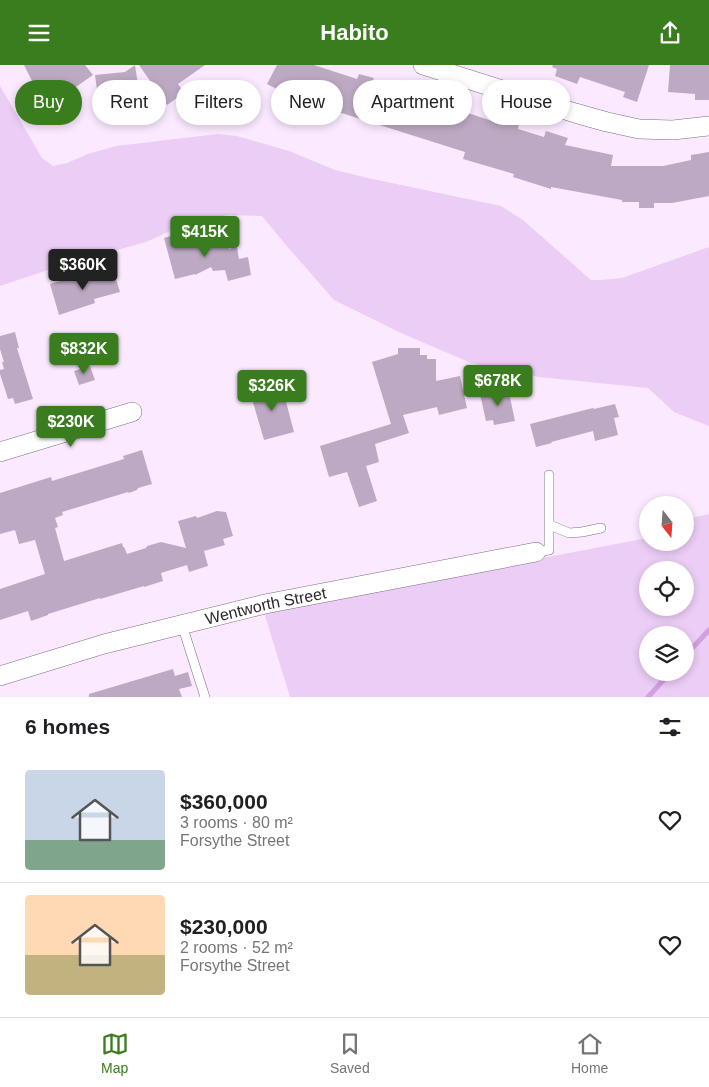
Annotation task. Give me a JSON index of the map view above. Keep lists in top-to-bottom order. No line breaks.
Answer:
{"streets":{"street":["Wentworth Street"]},"north":"bottom","page":{"header":"Habito","chip":["Buy","Rent","Filters","New","Apartment","House"],"price":["$415K","$360K","$832K","$678K","$326K","$230K"],"heading":"6 homes","list":[{"name":"$360,000","note":"3 rooms · 80 m² · Forsythe Street"},{"name":"$230,000","note":"2 rooms · 52 m² · Forsythe Street"}],"tabs":["Map","Saved","Home"]}}
